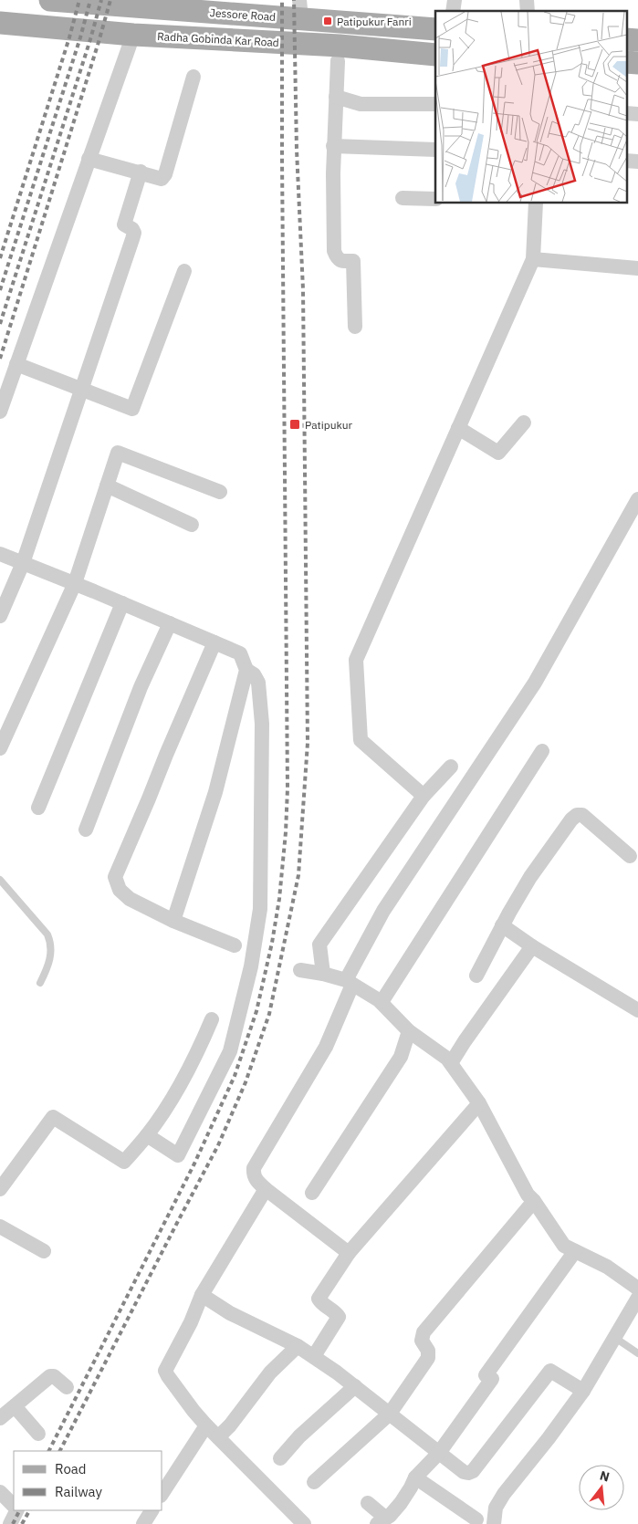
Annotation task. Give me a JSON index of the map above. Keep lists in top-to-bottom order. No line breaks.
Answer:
{"streets":{"main road":["Jessore Road","Radha Gobinda Kar Road"]},"places":{"transit":["Patipukur Fanri","Patipukur"]},"legend":["Road","Railway"],"north":"top"}
